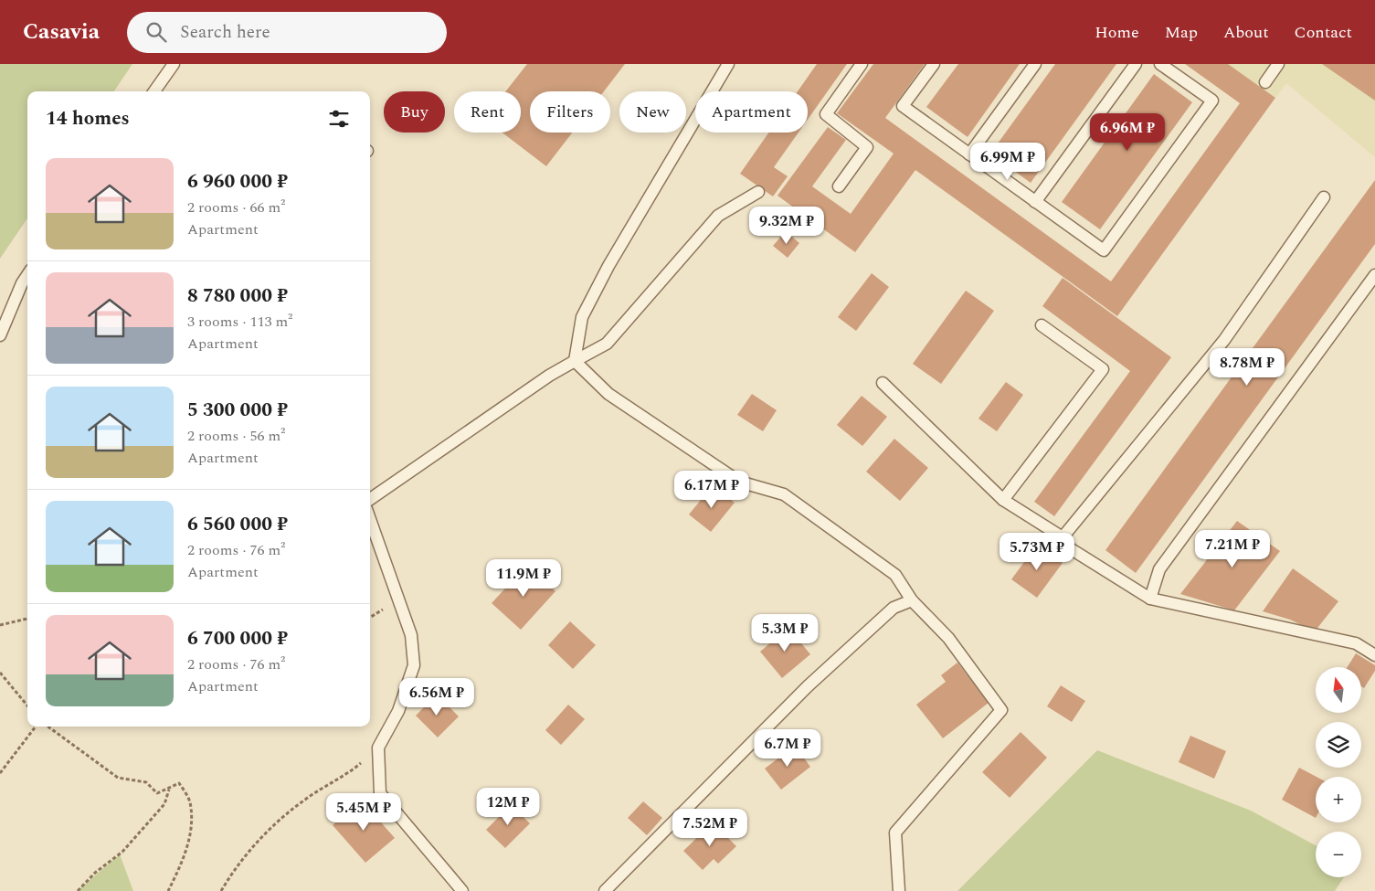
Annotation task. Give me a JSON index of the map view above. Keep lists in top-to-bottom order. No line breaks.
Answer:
{"north":"top","page":{"header":"Casavia","search":"Search here","nav":["Home","Map","About","Contact"],"chip":["Buy","Rent","Filters","New","Apartment"],"heading":"14 homes","price":["6.96M ₽","6.99M ₽","9.32M ₽","8.78M ₽","6.17M ₽","7.21M ₽","5.73M ₽","11.9M ₽","5.3M ₽","6.56M ₽","6.7M ₽","12M ₽","5.45M ₽","7.52M ₽"],"list":[{"name":"6 960 000 ₽","note":"2 rooms · 66 m² · Apartment"},{"name":"8 780 000 ₽","note":"3 rooms · 113 m² · Apartment"},{"name":"5 300 000 ₽","note":"2 rooms · 56 m² · Apartment"},{"name":"6 560 000 ₽","note":"2 rooms · 76 m² · Apartment"},{"name":"6 700 000 ₽","note":"2 rooms · 76 m² · Apartment"}],"map_buttons":["+","−"]}}
